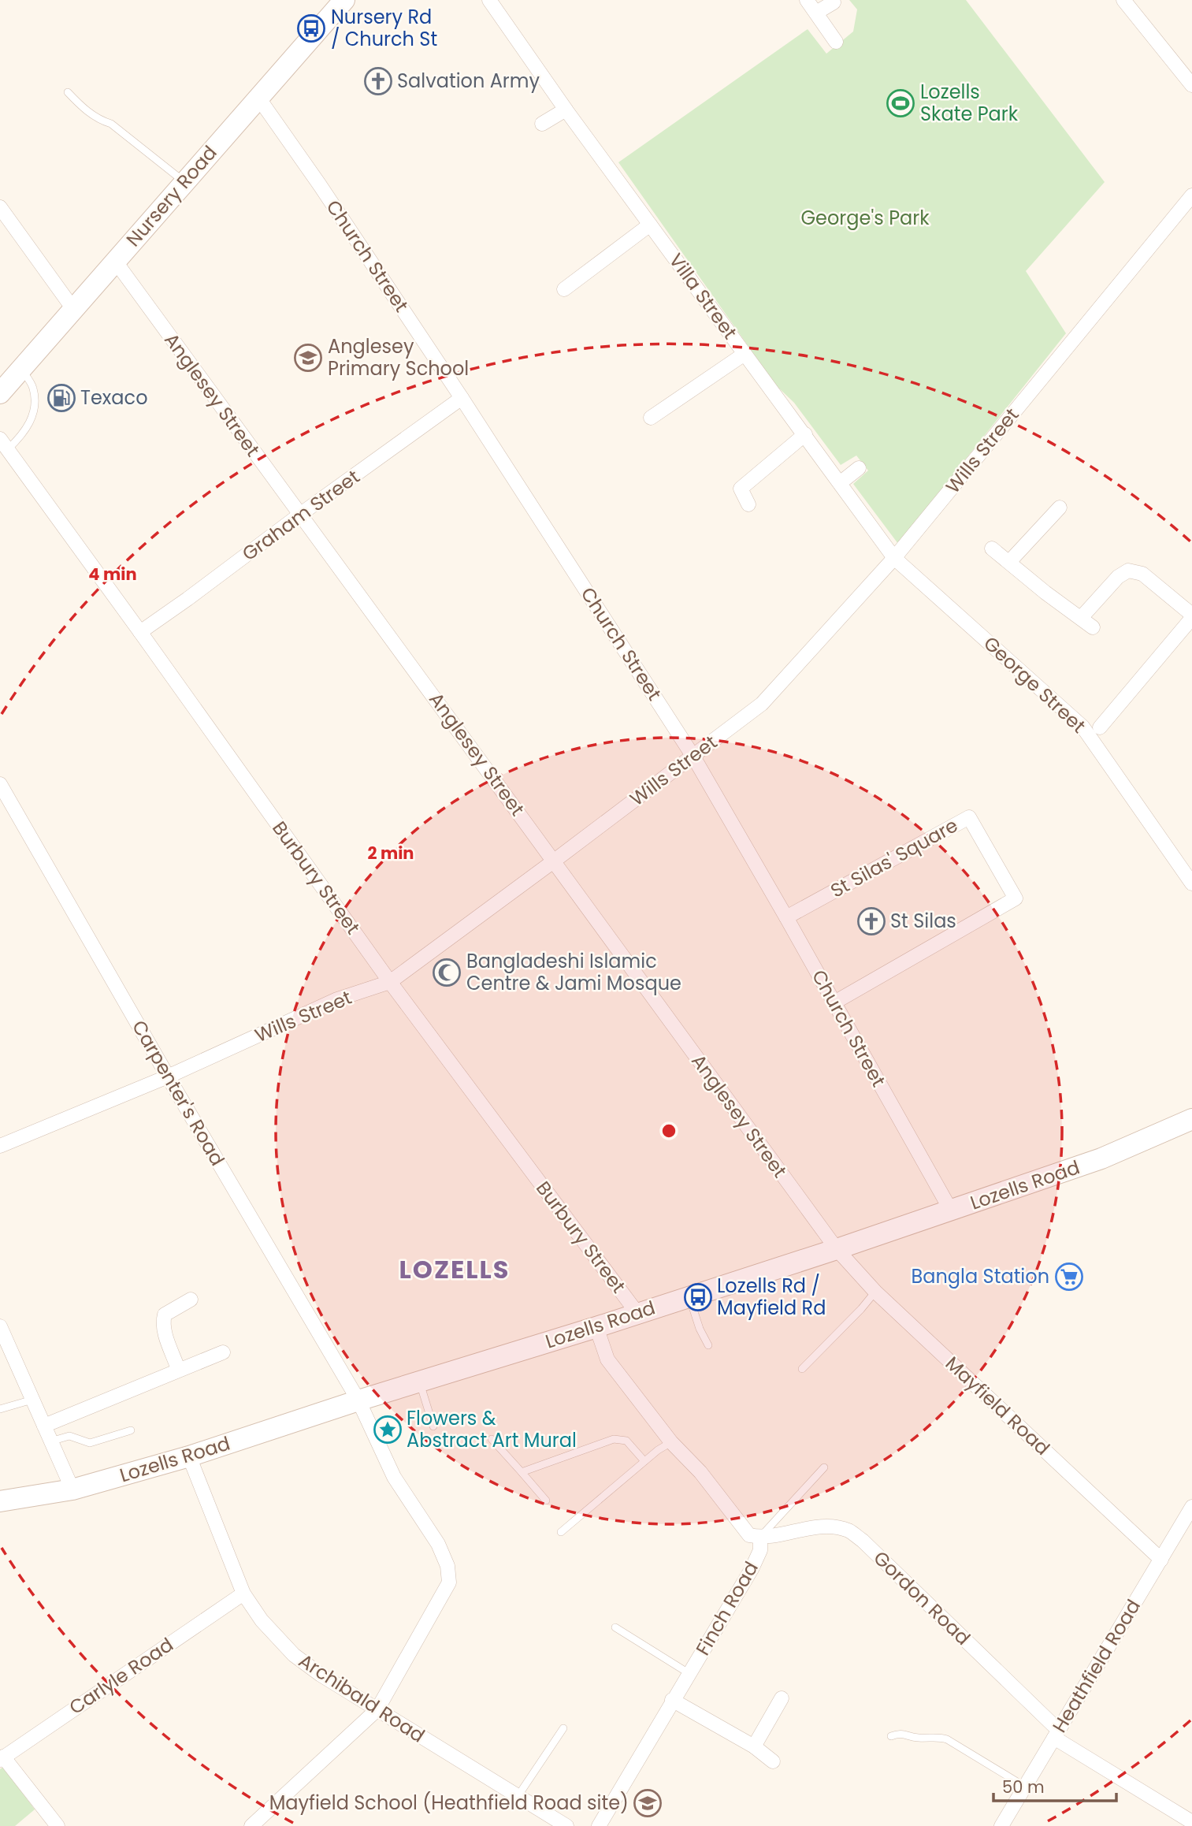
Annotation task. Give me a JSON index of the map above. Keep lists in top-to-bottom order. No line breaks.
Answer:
{"streets":{"main road":["Nursery Road","Lozells Road"],"street":["Church Street","Villa Street","Anglesey Street","Wills Street","Graham Street","George Street","St Silas' Square","Burbury Street","Carpenter's Road","Mayfield Road","Gordon Road","Finch Road","Heathfield Road","Carlyle Road","Archibald Road"]},"crossings":[["Nursery Road","Church Street"],["Nursery Road","Anglesey Street"],["Church Street","Wills Street"],["Church Street","Graham Street"],["Church Street","St Silas' Square"],["Church Street","Lozells Road"],["Villa Street","Wills Street"],["Villa Street","George Street"],["Anglesey Street","Wills Street"],["Anglesey Street","Graham Street"],["Anglesey Street","Lozells Road"],["Anglesey Street","Mayfield Road"],["Wills Street","George Street"],["Wills Street","Burbury Street"],["Wills Street","Carpenter's Road"],["Graham Street","Burbury Street"],["Burbury Street","Lozells Road"],["Carpenter's Road","Lozells Road"],["Carpenter's Road","Archibald Road"],["Lozells Road","Mayfield Road"],["Lozells Road","Finch Road"],["Lozells Road","Archibald Road"],["Mayfield Road","Heathfield Road"],["Gordon Road","Finch Road"],["Gordon Road","Heathfield Road"],["Carlyle Road","Archibald Road"]],"districts":["LOZELLS"],"parks":["George's Park"],"places":{"bus stop":["Nursery Rd / Church St","Lozells Rd / Mayfield Rd"],"church":["Salvation Army","St Silas"],"sports":["Lozells Skate Park"],"school or university":["Anglesey Primary School","Mayfield School (Heathfield Road site)"],"fuel station":["Texaco"],"mosque":["Bangladeshi Islamic Centre & Jami Mosque"],"supermarket":["Bangla Station"],"place":["Flowers & Abstract Art Mural"]},"scale_bar":"50 m","rings":["4 min","2 min"]}
